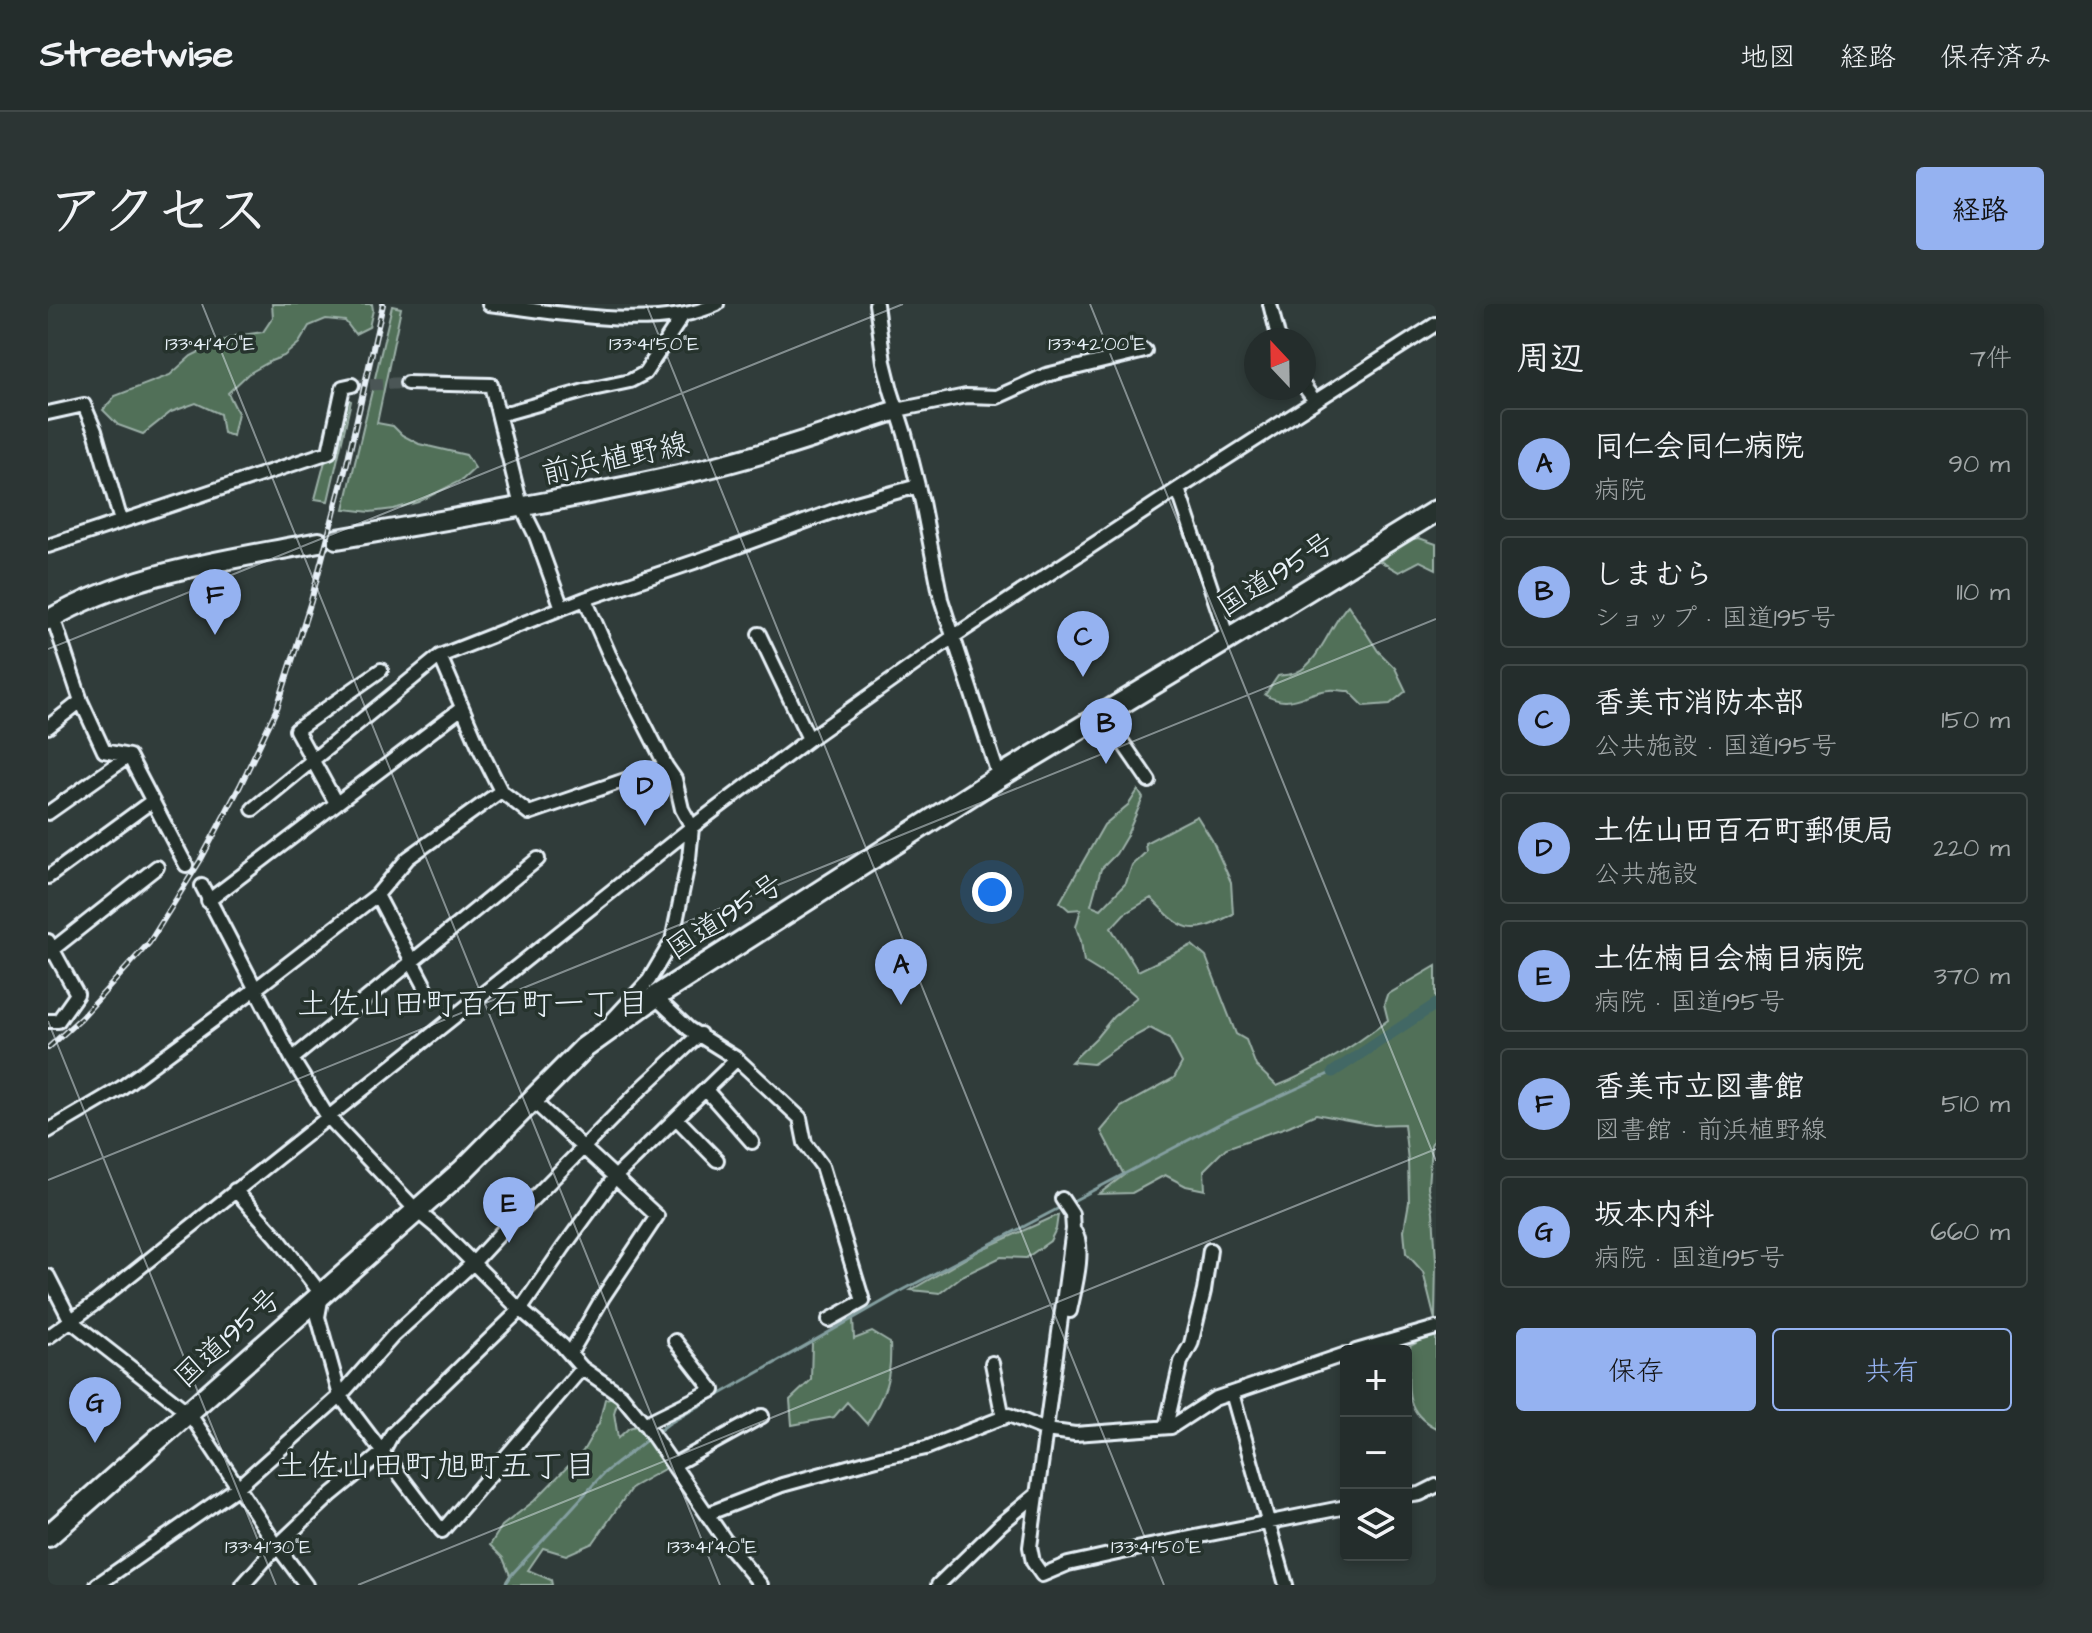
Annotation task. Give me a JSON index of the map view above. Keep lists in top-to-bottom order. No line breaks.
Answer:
{"streets":{"highway":["国道195号"],"main road":["前浜植野線"]},"districts":["土佐山田町百石町一丁目","土佐山田町旭町五丁目"],"north":"top","page":{"header":"Streetwise","nav":["地図","経路","保存済み"],"title":"アクセス","buttons":["経路",["保存","共有"]],"heading":["周辺","7件"],"list":[{"mark":"A","name":"同仁会同仁病院","note":"病院","value":"90 m"},{"mark":"B","name":"しまむら","note":"ショップ · 国道195号","value":"110 m"},{"mark":"C","name":"香美市消防本部","note":"公共施設 · 国道195号","value":"150 m"},{"mark":"D","name":"土佐山田百石町郵便局","note":"公共施設","value":"220 m"},{"mark":"E","name":"土佐楠目会楠目病院","note":"病院 · 国道195号","value":"370 m"},{"mark":"F","name":"香美市立図書館","note":"図書館 · 前浜植野線","value":"510 m"},{"mark":"G","name":"坂本内科","note":"病院 · 国道195号","value":"660 m"}],"pins":["F","C","B","D","A","E","G"],"map_buttons":["+","−"]},"coordinates":["133°41'40\"E","133°41'50\"E","133°42'00\"E","133°41'30\"E"]}
